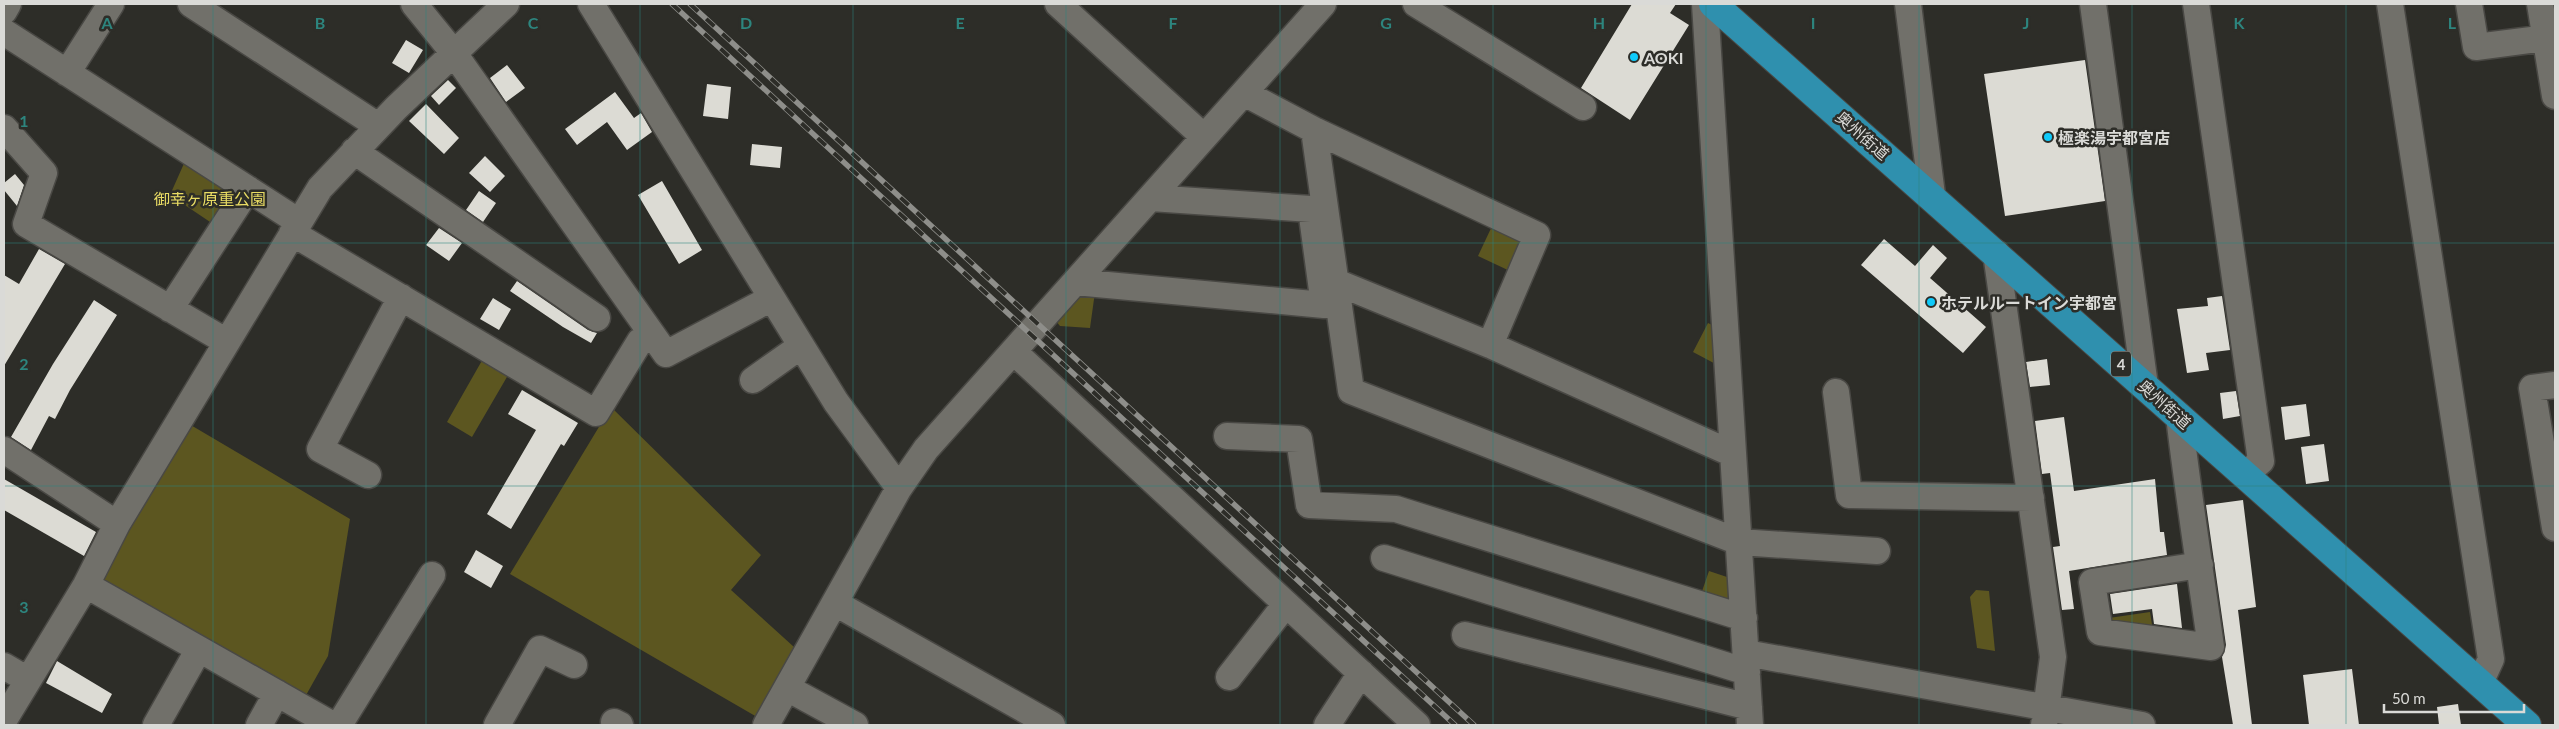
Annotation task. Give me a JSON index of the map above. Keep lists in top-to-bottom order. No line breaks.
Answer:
{"streets":{"highway":["奥州街道","4"]},"parks":["御幸ヶ原重公園"],"places":["AOKI","極楽湯宇都宮店","ホテルルートイン宇都宮"],"scale_bar":"50 m","grid":{"columns":["A","B","C","D","E","F","G","H","I","J","K","L"],"rows":["1","2","3"]}}
